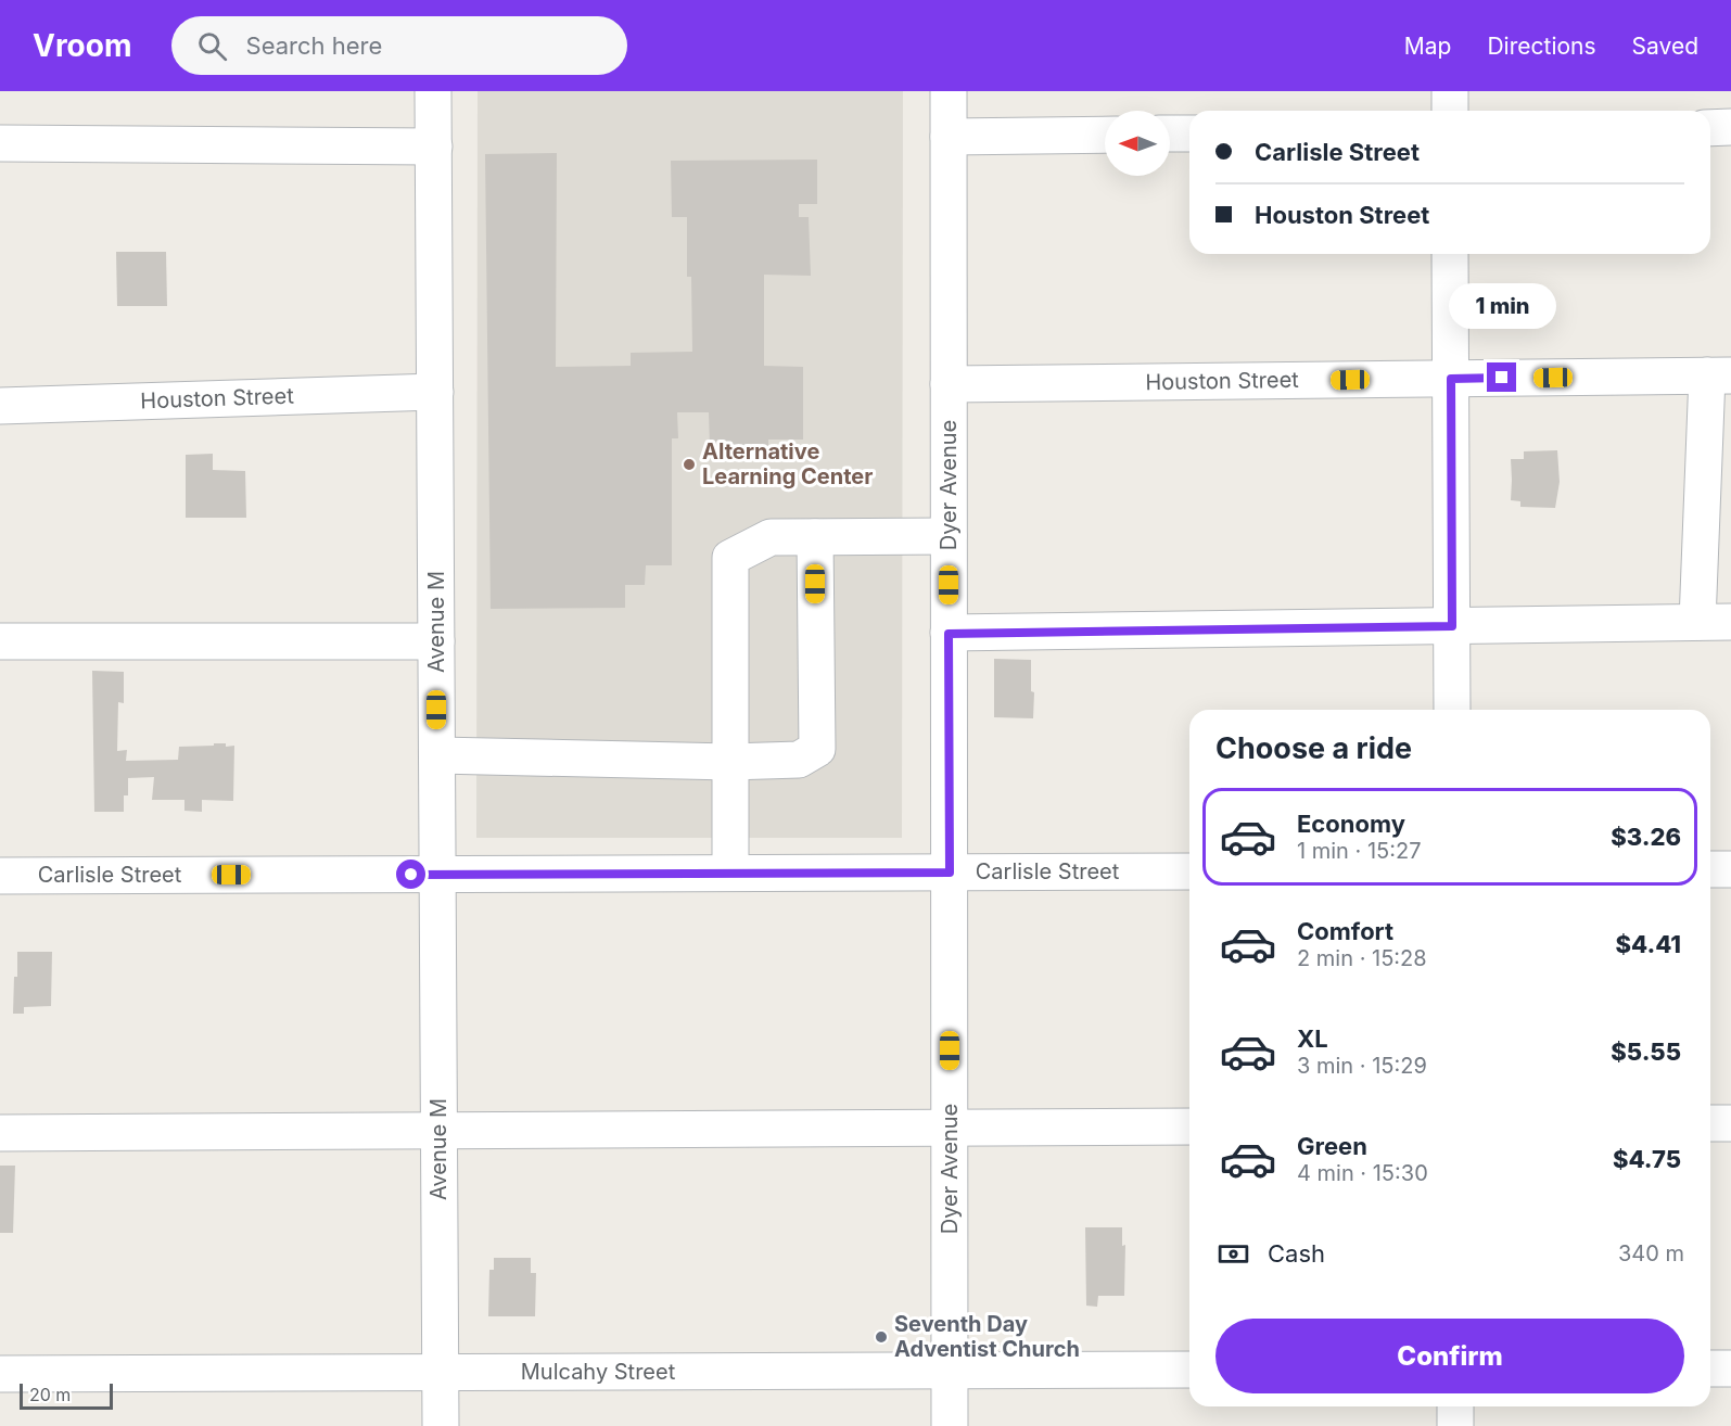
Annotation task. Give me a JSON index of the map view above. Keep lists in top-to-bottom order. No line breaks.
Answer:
{"streets":{"street":["Houston Street","Dyer Avenue","Avenue M","Carlisle Street","Mulcahy Street"]},"crossings":[["Houston Street","Dyer Avenue"],["Houston Street","Avenue M"],["Dyer Avenue","Carlisle Street"],["Dyer Avenue","Mulcahy Street"],["Avenue M","Carlisle Street"],["Avenue M","Mulcahy Street"]],"places":["Alternative Learning Center","Seventh Day Adventist Church"],"scale_bar":"20 m","north":"left","page":{"header":"Vroom","search":"Search here","nav":["Map","Directions","Saved"],"banner":["Carlisle Street","Houston Street"],"bubble":"1 min","heading":"Choose a ride","list":[{"name":"Economy","note":"1 min · 15:27","value":"$3.26"},{"name":"Comfort","note":"2 min · 15:28","value":"$4.41"},{"name":"XL","note":"3 min · 15:29","value":"$5.55"},{"name":"Green","note":"4 min · 15:30","value":"$4.75"}],"pay":["Cash","340 m"],"buttons":"Confirm","scale":"20 m"}}
